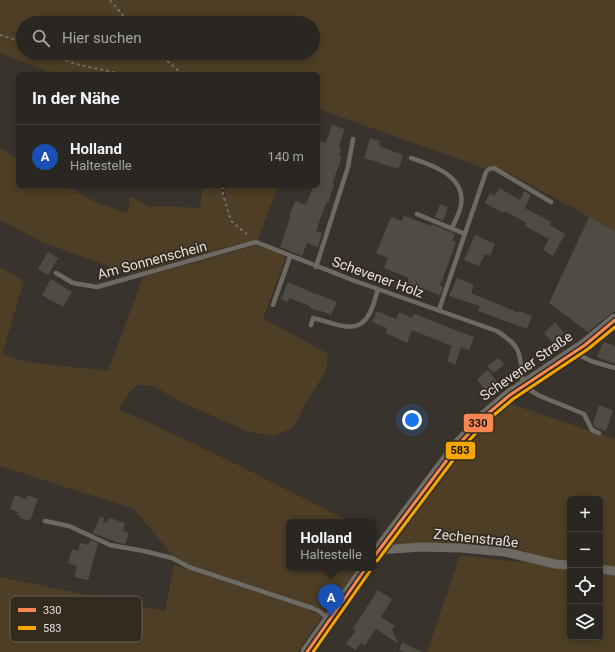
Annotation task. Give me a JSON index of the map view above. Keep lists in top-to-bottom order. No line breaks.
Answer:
{"streets":{"main road":["Schevener Straße"],"street":["Zechenstraße"],"lane":["Am Sonnenschein","Schevener Holz"]},"crossings":[["Am Sonnenschein","Schevener Holz"],["Schevener Holz","Schevener Straße"],["Schevener Straße","Zechenstraße"]],"lines":["transit line 330","transit line 583"],"legend":["330","583"],"page":{"search":"Hier suchen","heading":"In der Nähe","list":[{"mark":"A","name":"Holland","note":"Haltestelle","value":"140 m"}],"map_buttons":["+","−"],"popup":["Holland","Haltestelle"],"pins":"A"}}
